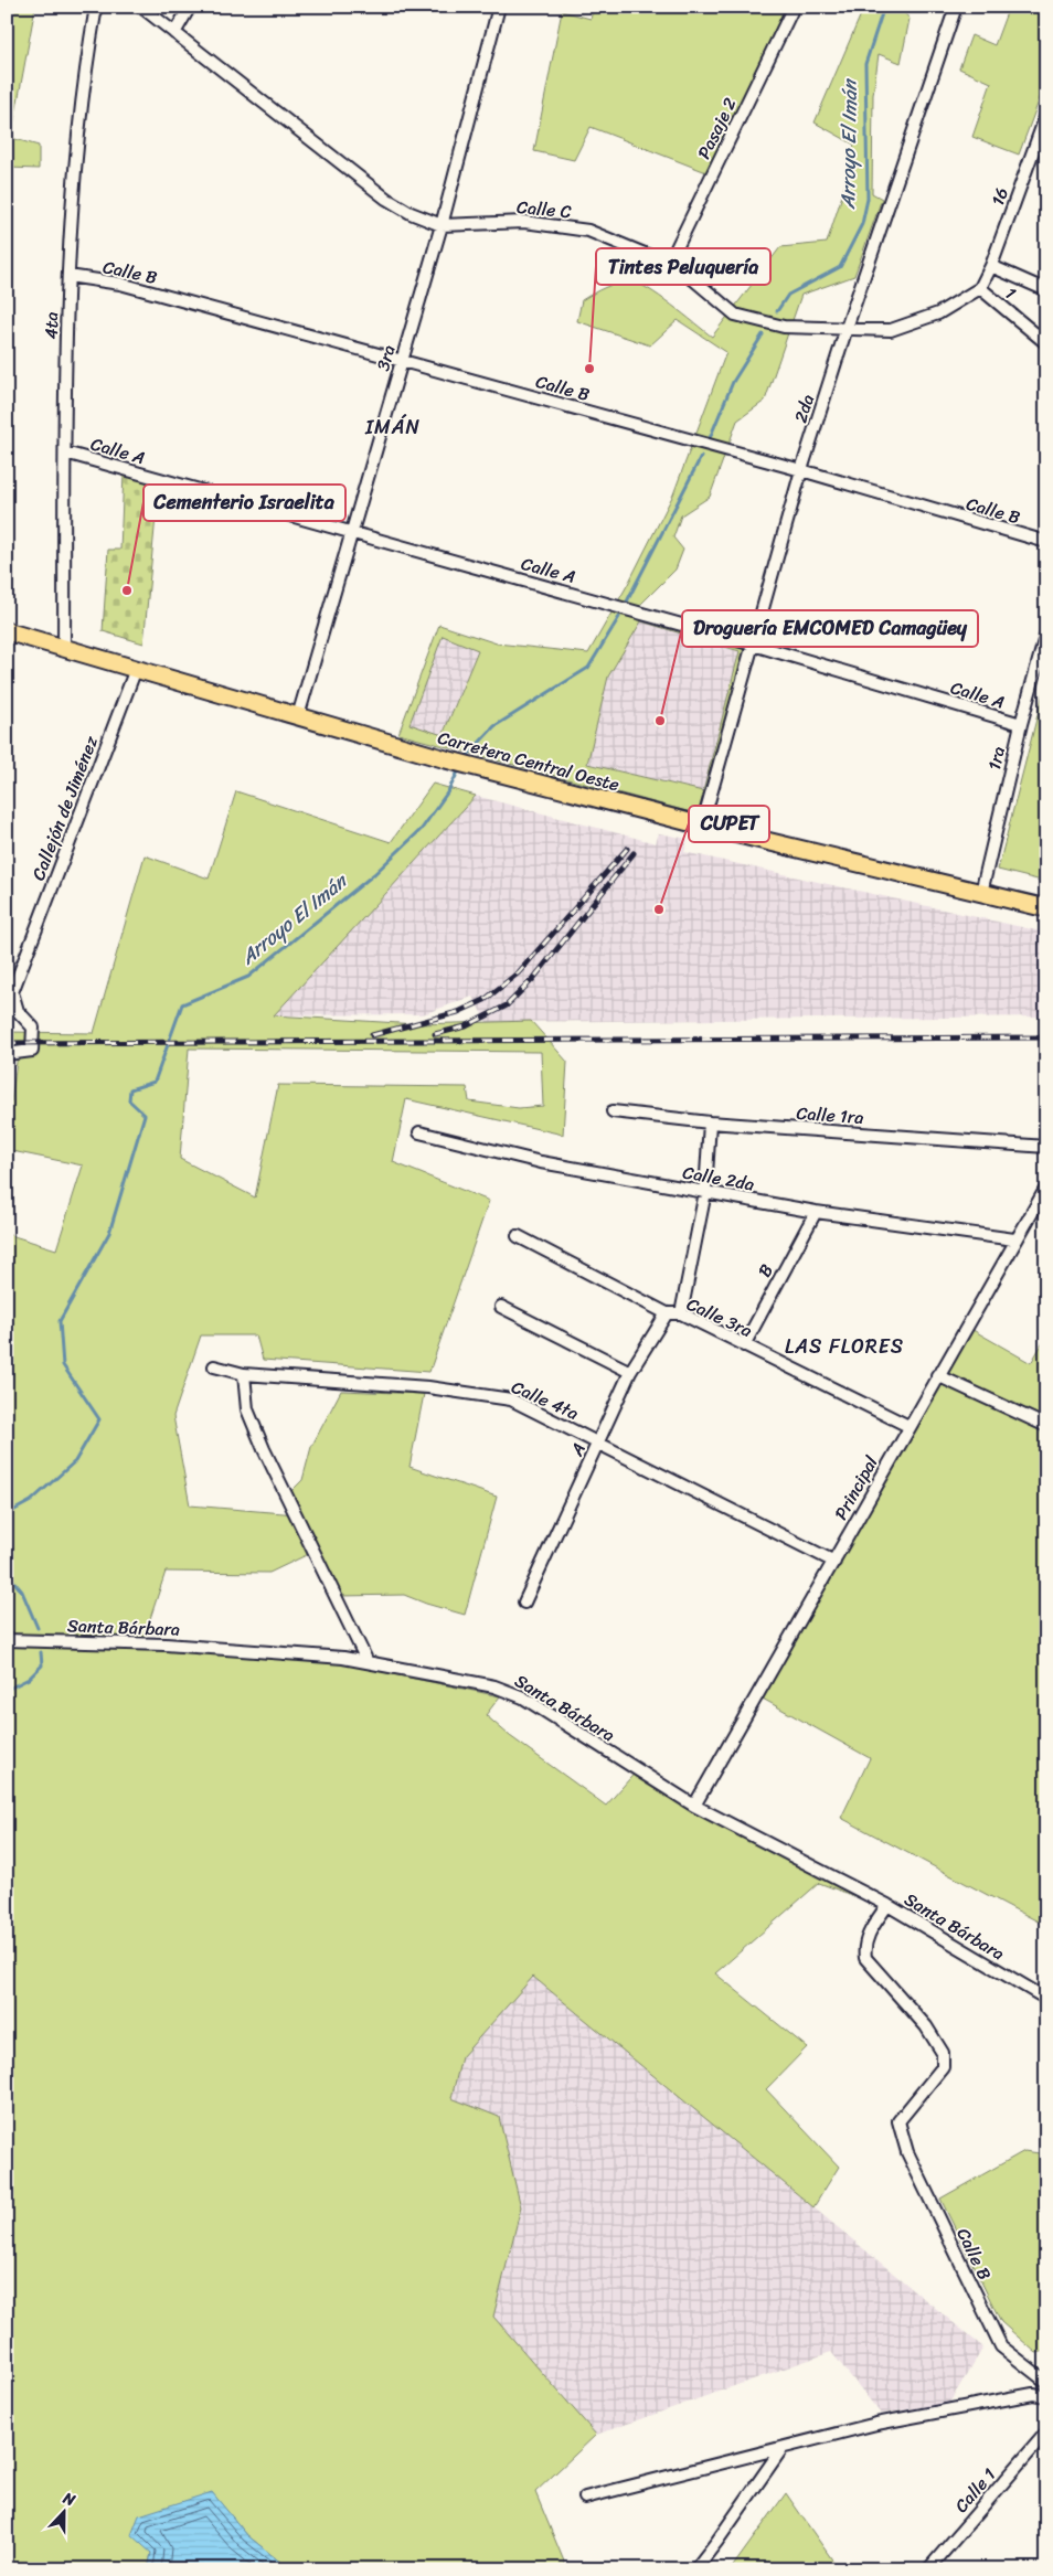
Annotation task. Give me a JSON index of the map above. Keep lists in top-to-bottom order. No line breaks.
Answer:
{"streets":{"main road":["Carretera Central Oeste"],"street":["Pasaje 2","16","Calle C","Calle B","1","4ta","3ra","2da","Calle A","1ra","Callejón de Jiménez","Calle 1ra","Calle 2da","B","Calle 3ra","Calle 4ta","A","Principal","Santa Bárbara","Calle 1"]},"crossings":[["Pasaje 2","Calle C"],["16","Calle C"],["16","1"],["Calle C","1"],["Calle C","3ra"],["Calle C","2da"],["Calle B","4ta"],["Calle B","3ra"],["Calle B","2da"],["Calle B","Santa Bárbara"],["4ta","Calle A"],["4ta","Carretera Central Oeste"],["3ra","Calle A"],["3ra","Carretera Central Oeste"],["2da","Calle A"],["2da","Carretera Central Oeste"],["Calle A","1ra"],["1ra","Carretera Central Oeste"],["Carretera Central Oeste","Callejón de Jiménez"],["Calle 2da","B"],["Calle 2da","Principal"],["B","Calle 3ra"],["Calle 3ra","A"],["Calle 3ra","Principal"],["Calle 4ta","A"],["Calle 4ta","Principal"],["Principal","Santa Bárbara"]],"districts":["IMÁN","LAS FLORES"],"water":["Arroyo El Imán"],"places":["Tintes Peluquería","Cementerio Israelita","Droguería EMCOMED Camagüey","CUPET"],"north":"top"}
